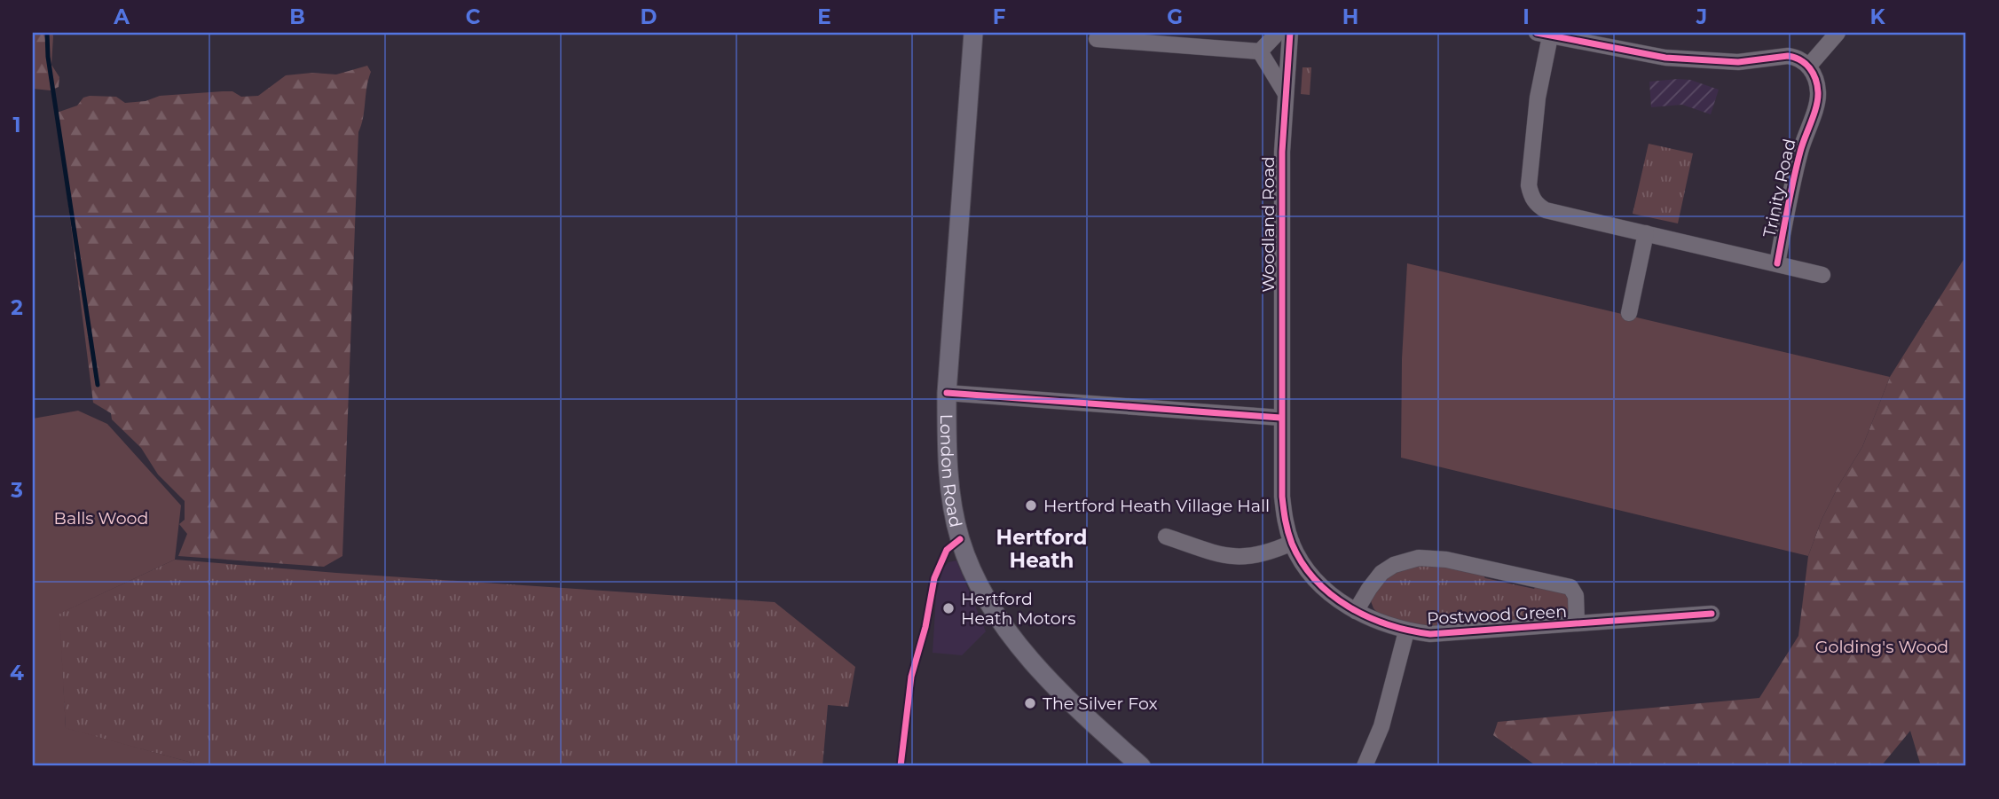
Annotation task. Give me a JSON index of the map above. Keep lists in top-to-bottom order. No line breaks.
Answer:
{"streets":{"main road":["London Road"],"street":["Trinity Road","Woodland Road","Postwood Green"]},"crossings":[["Woodland Road","Postwood Green"]],"districts":["Hertford Heath"],"parks":["Balls Wood","Golding's Wood"],"places":["Hertford Heath Village Hall","Hertford Heath Motors","The Silver Fox"],"grid":{"columns":["A","B","C","D","E","F","G","H","I","J","K"],"rows":["1","2","3","4"]}}
